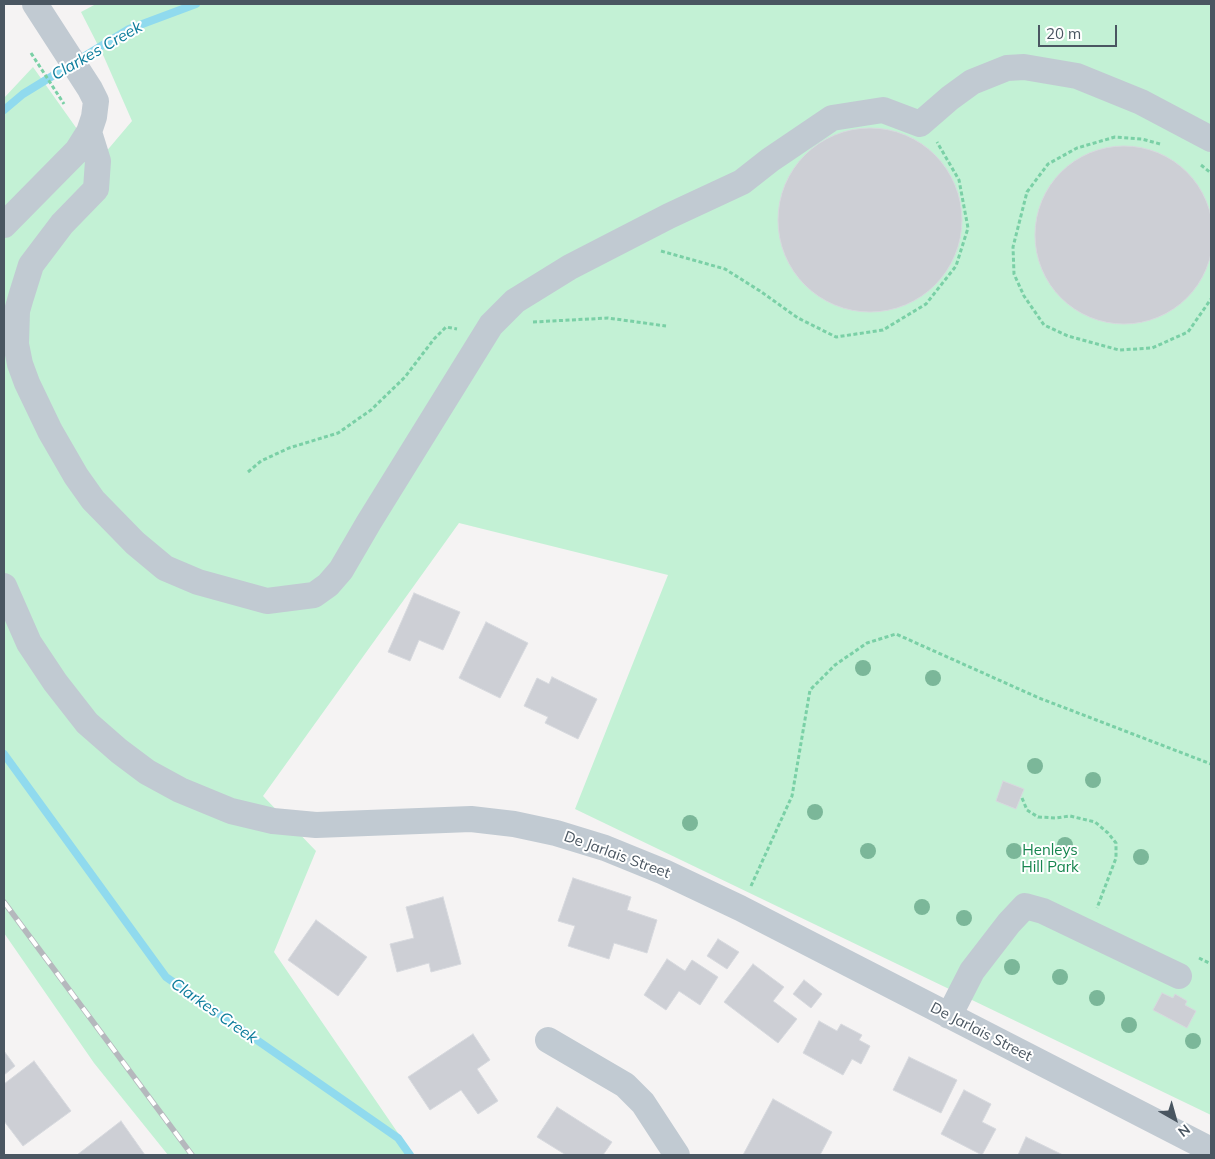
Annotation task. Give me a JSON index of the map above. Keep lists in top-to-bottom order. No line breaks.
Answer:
{"streets":{"street":["De Jarlais Street"]},"water":["Clarkes Creek"],"parks":["Henleys Hill Park"],"scale_bar":"20 m","north":"bottom right"}
